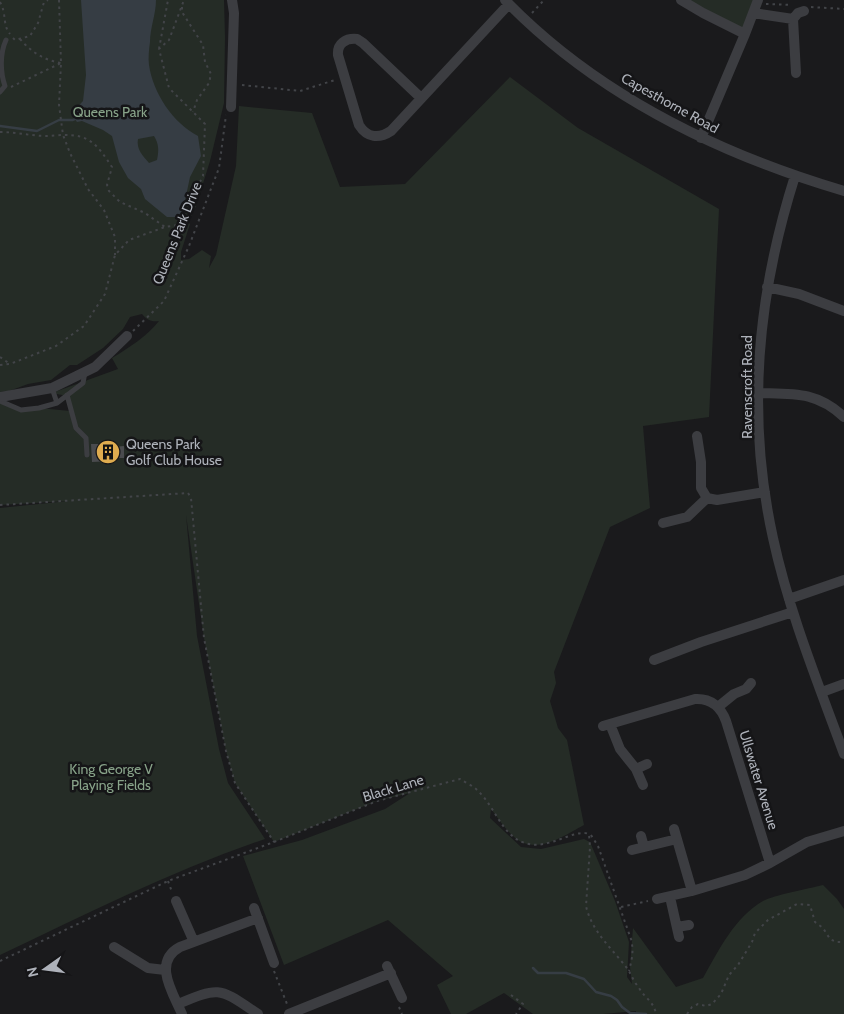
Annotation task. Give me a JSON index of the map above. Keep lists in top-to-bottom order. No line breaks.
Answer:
{"streets":{"street":["Capesthorne Road","Ravenscroft Road","Ullswater Avenue"],"path":["Queens Park Drive","Black Lane"]},"crossings":[["Capesthorne Road","Ravenscroft Road"]],"parks":["Queens Park","King George V Playing Fields"],"places":{"building":["Queens Park Golf Club House"]},"north":"left"}
